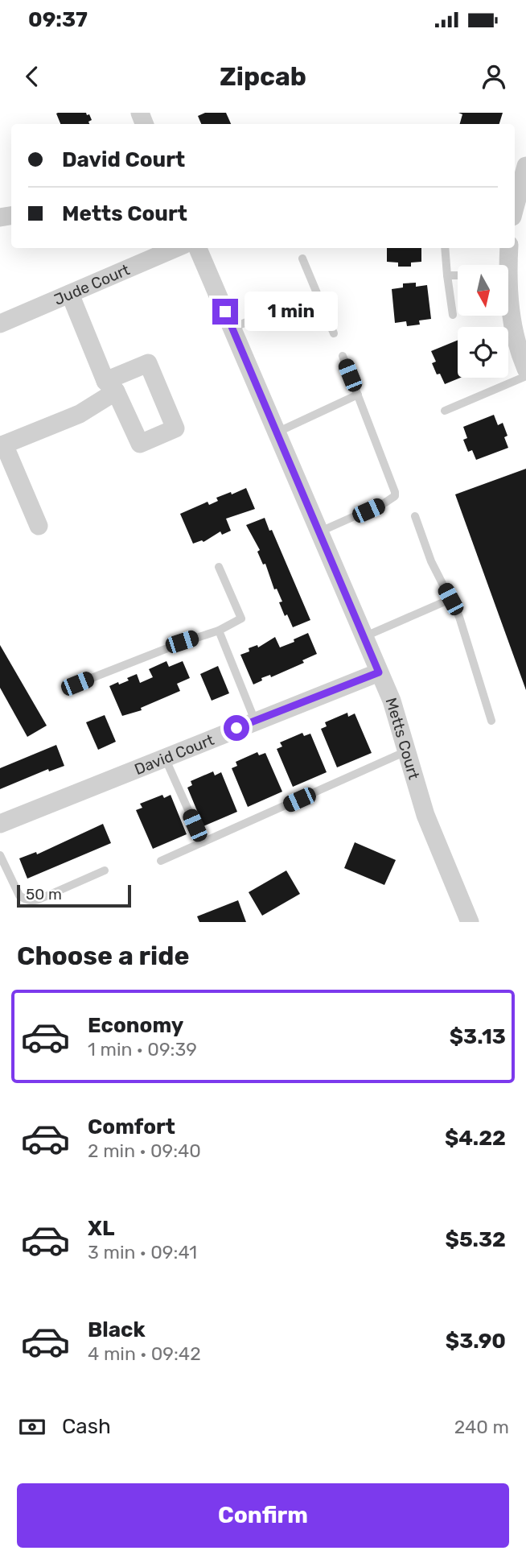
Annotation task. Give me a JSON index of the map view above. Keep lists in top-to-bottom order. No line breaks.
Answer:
{"streets":{"street":["Jude Court","Metts Court","David Court"]},"crossings":[["Metts Court","David Court"]],"scale_bar":"50 m","north":"bottom","page":{"status":"09:37","header":"Zipcab","banner":["David Court","Metts Court"],"bubble":"1 min","scale":"50 m","heading":"Choose a ride","list":[{"name":"Economy","note":"1 min · 09:39","value":"$3.13"},{"name":"Comfort","note":"2 min · 09:40","value":"$4.22"},{"name":"XL","note":"3 min · 09:41","value":"$5.32"},{"name":"Black","note":"4 min · 09:42","value":"$3.90"}],"pay":["Cash","240 m"],"buttons":"Confirm"}}
